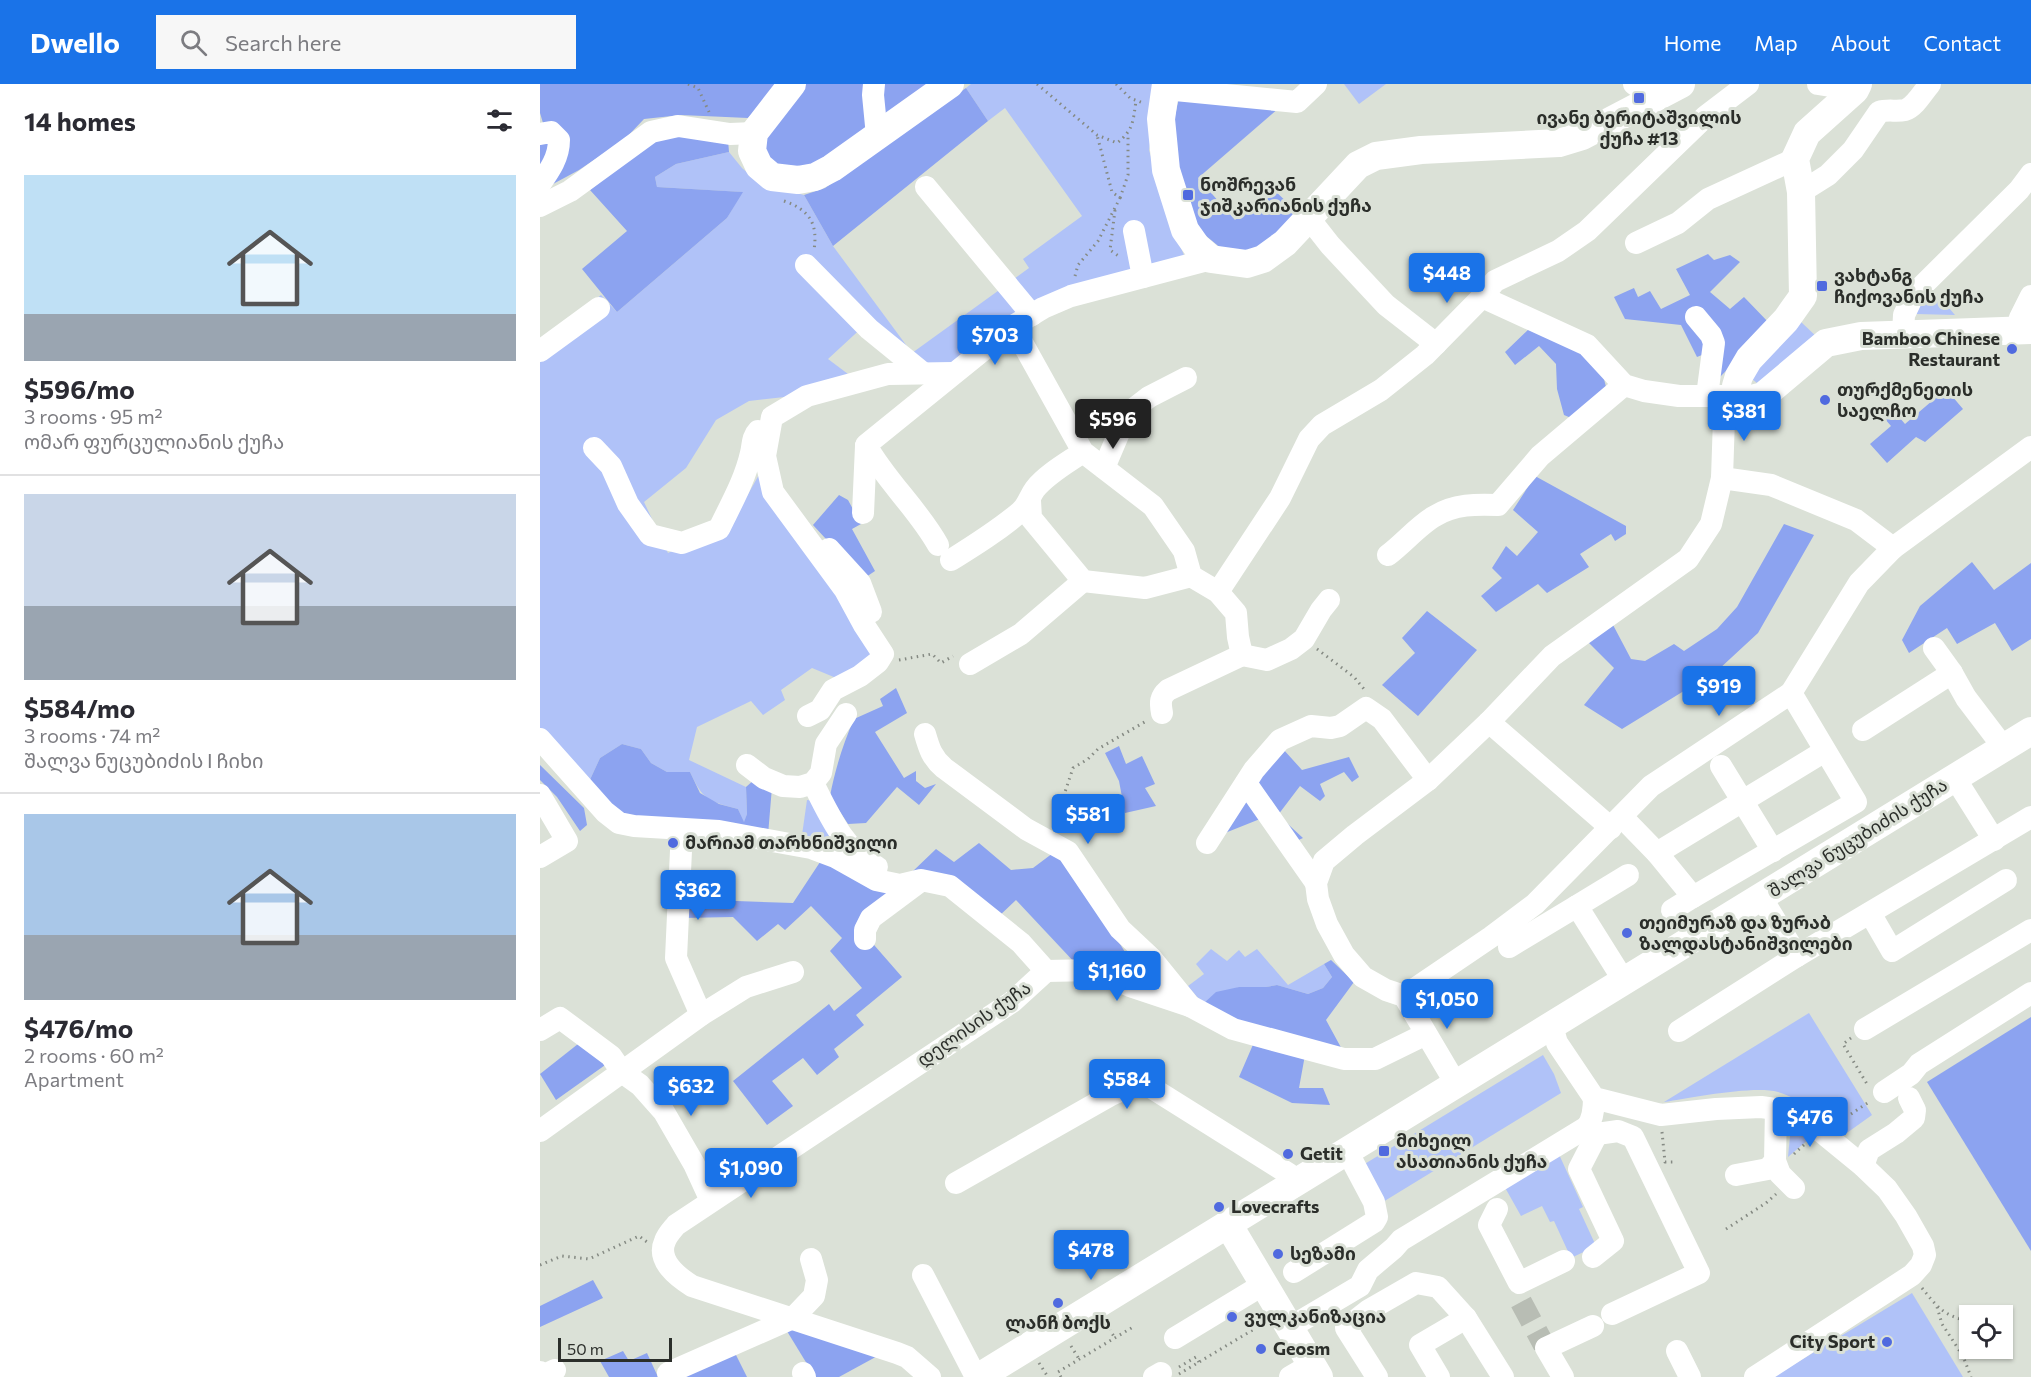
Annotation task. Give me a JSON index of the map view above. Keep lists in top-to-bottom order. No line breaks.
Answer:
{"streets":{"main road":["შალვა ნუცუბიძის ქუჩა"],"street":["დელისის ქუჩა"]},"places":{"transit":["ივანე ბერიტაშვილის ქუჩა #13","ნოშრევან ჯიშკარიანის ქუჩა","ვახტანგ ჩიქოვანის ქუჩა","მიხეილ ასათიანის ქუჩა"],"other":["Bamboo Chinese Restaurant","თურქმენეთის საელჩო","მარიამ თარხნიშვილი","თეიმურაზ და ზურაბ ზალდასტანიშვილები","Getit","Lovecrafts","სეზამი","ლანჩ ბოქს","ვულკანიზაცია","City Sport","Geosm"]},"scale_bar":"50 m","page":{"header":"Dwello","search":"Search here","nav":["Home","Map","About","Contact"],"heading":"14 homes","list":[{"name":"$596/mo","note":"3 rooms · 95 m² · ომარ ფურცულიანის ქუჩა"},{"name":"$584/mo","note":"3 rooms · 74 m² · შალვა ნუცუბიძის I ჩიხი"},{"name":"$476/mo","note":"2 rooms · 60 m² · Apartment"}],"price":["$448","$703","$381","$596","$919","$581","$362","$1,160","$1,050","$584","$632","$476","$1,090","$478"],"scale":"50 m"}}
